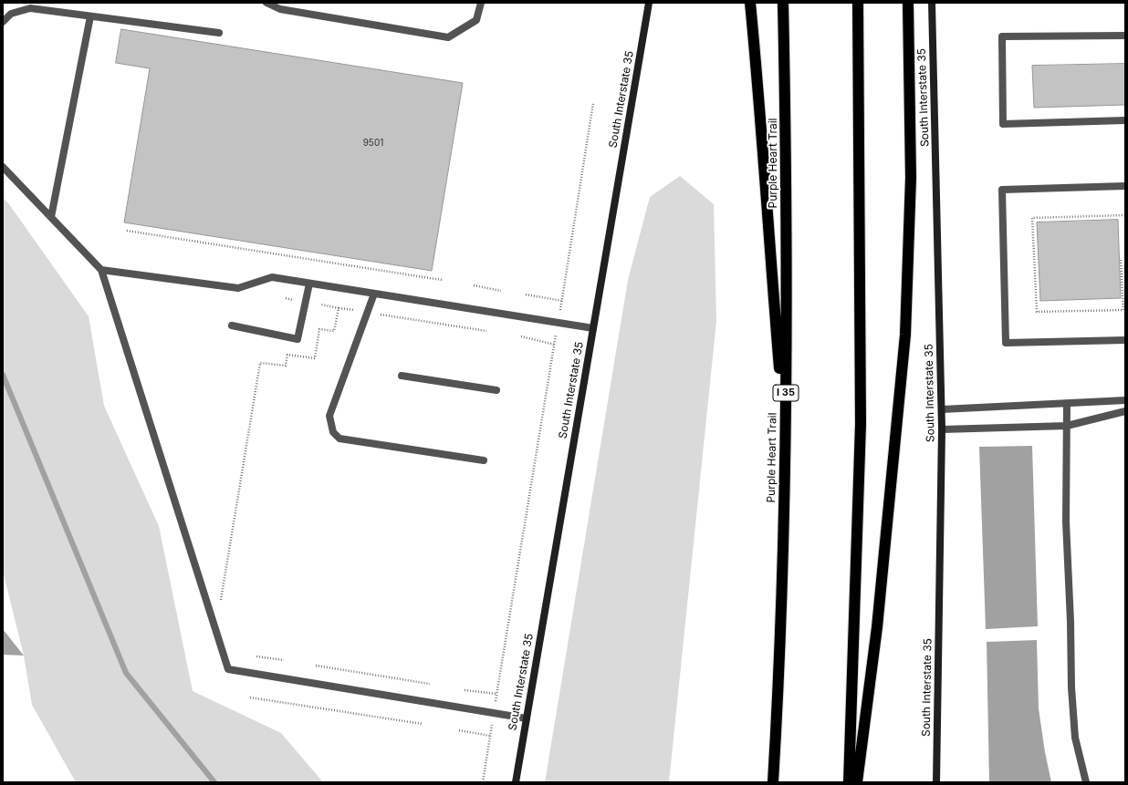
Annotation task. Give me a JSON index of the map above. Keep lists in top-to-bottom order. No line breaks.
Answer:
{"streets":{"highway":["Purple Heart Trail","I 35"],"main road":["South Interstate 35"]},"house_numbers":["9501"]}
